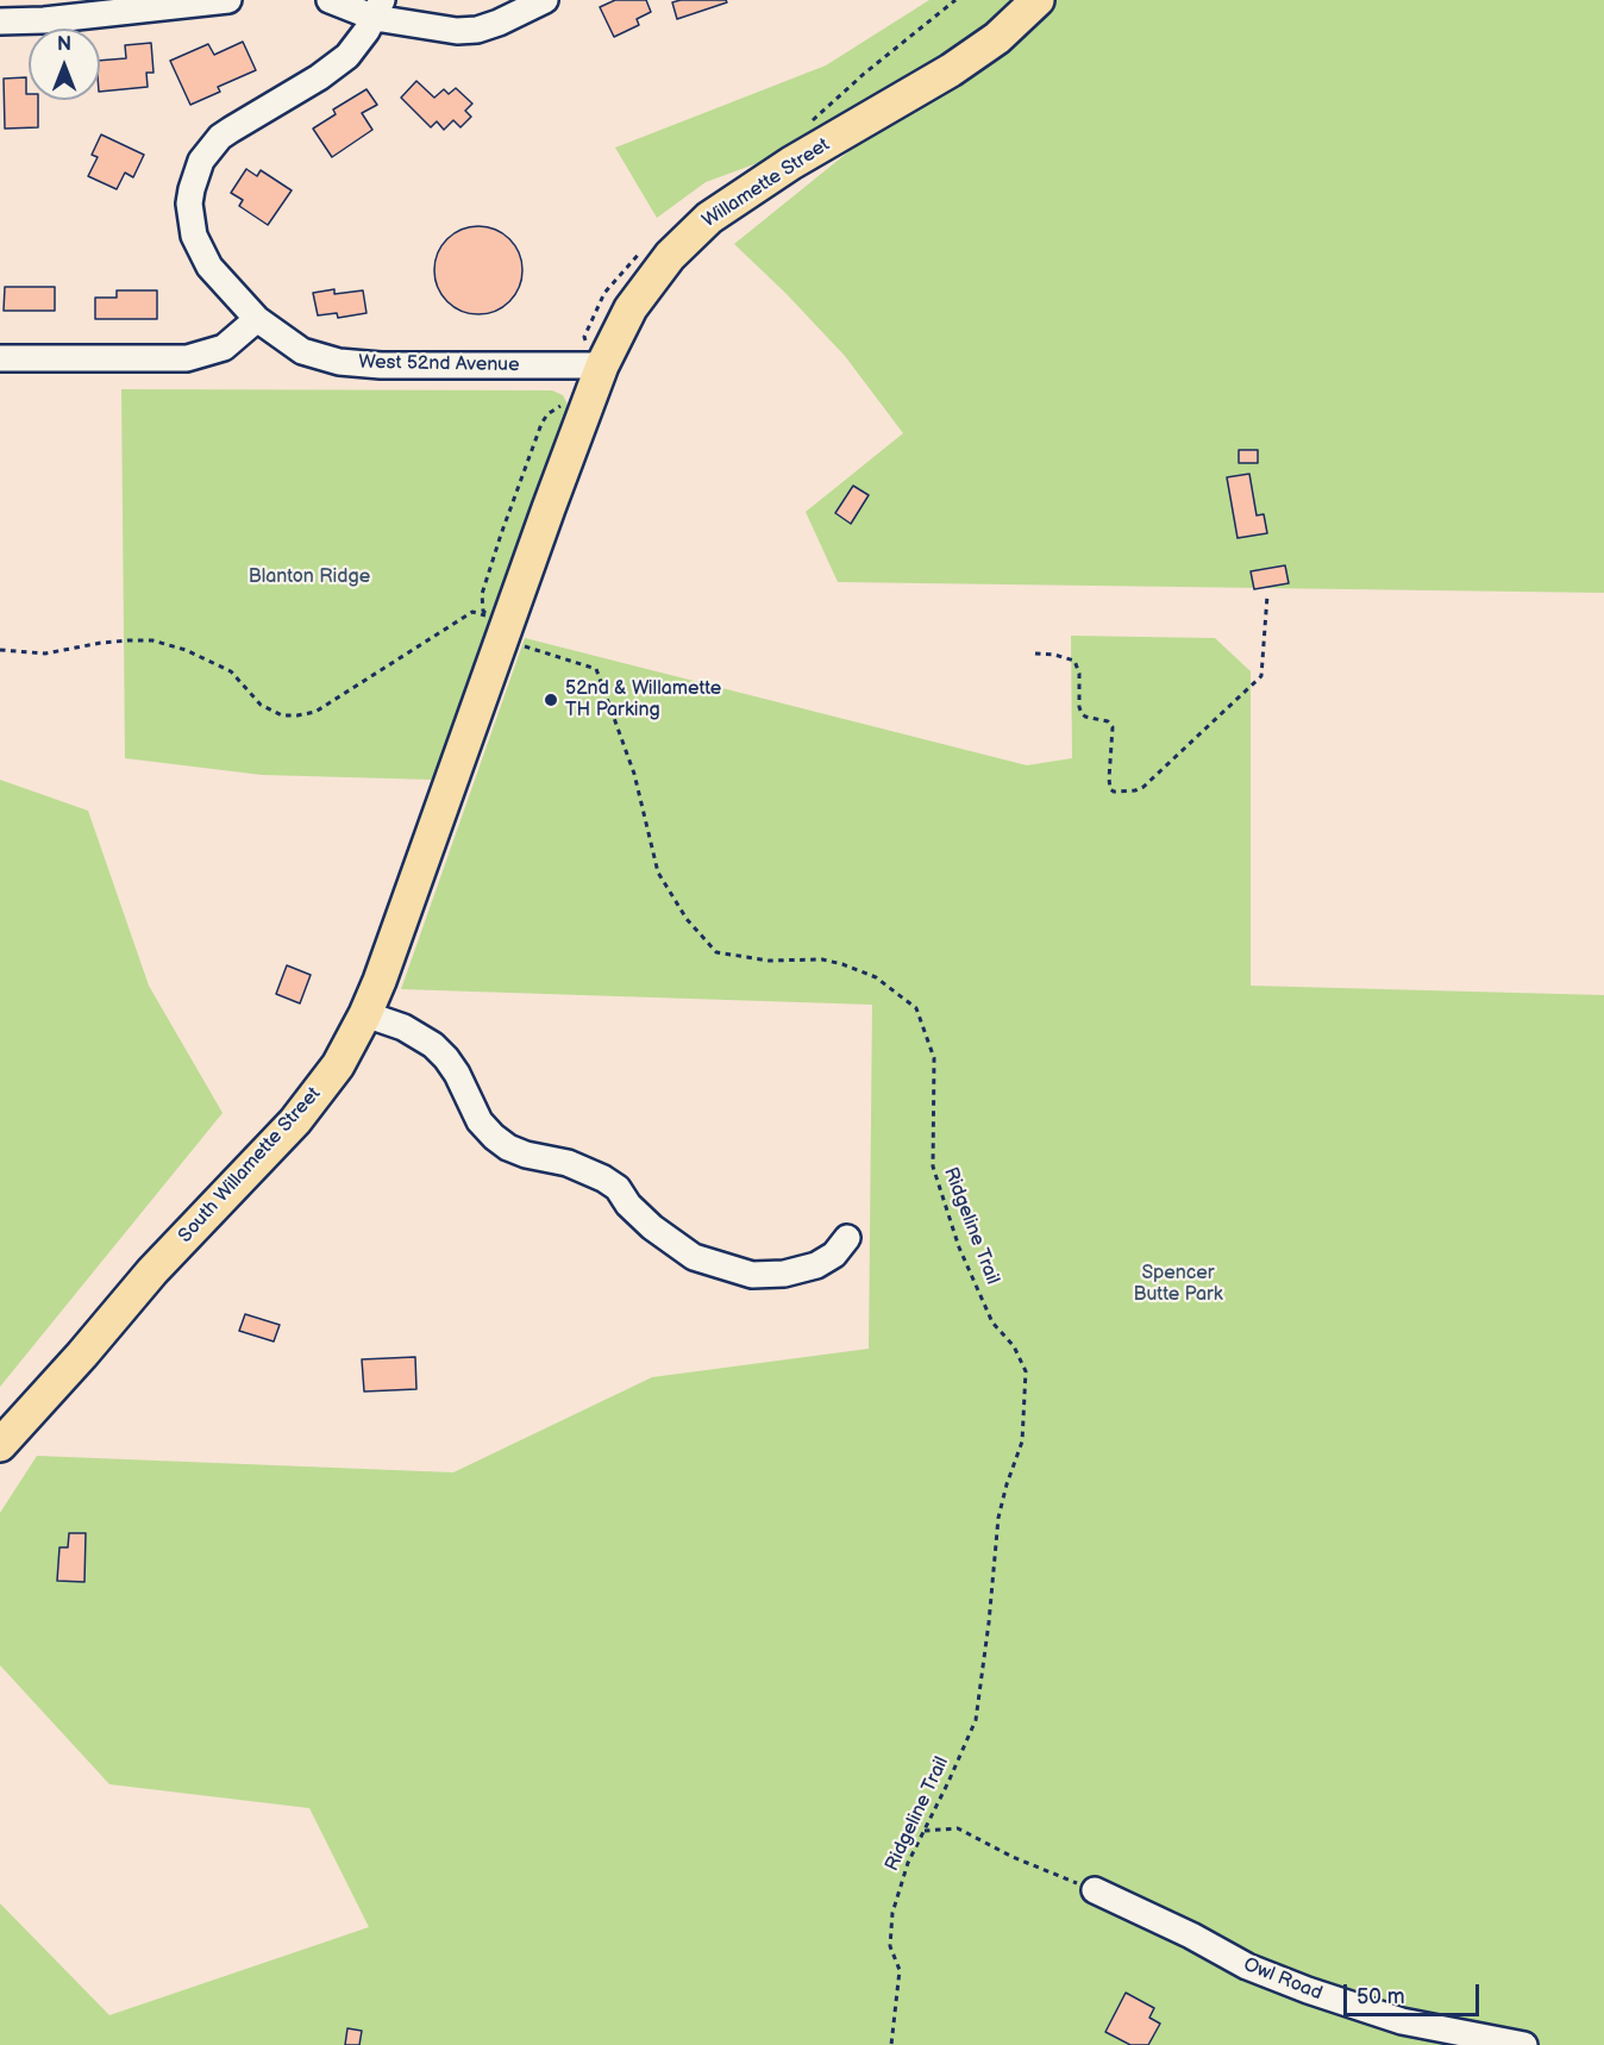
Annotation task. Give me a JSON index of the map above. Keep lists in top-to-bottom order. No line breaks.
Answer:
{"streets":{"main road":["Willamette Street","South Willamette Street"],"street":["West 52nd Avenue","Owl Road"],"path":["Ridgeline Trail"]},"crossings":[["Willamette Street","West 52nd Avenue"],["Willamette Street","South Willamette Street"],["Willamette Street","Ridgeline Trail"],["South Willamette Street","Ridgeline Trail"]],"parks":["Blanton Ridge","Spencer Butte Park"],"places":["52nd & Willamette TH Parking"],"scale_bar":"50 m","north":"top"}
